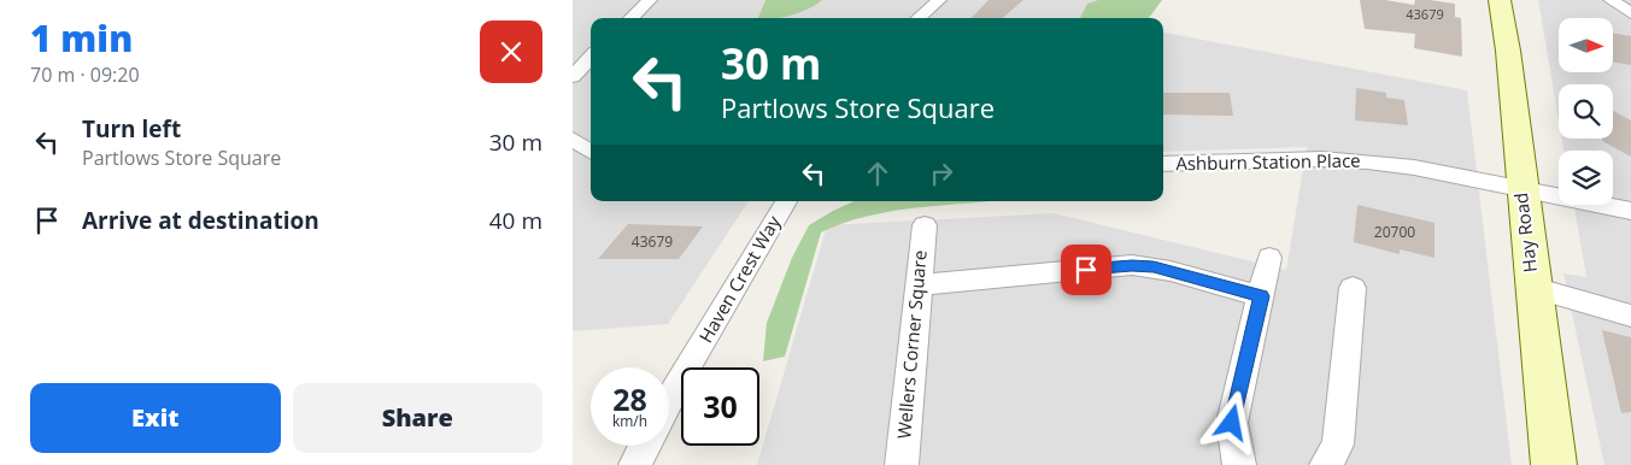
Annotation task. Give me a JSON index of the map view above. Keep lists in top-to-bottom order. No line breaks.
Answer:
{"streets":{"street":["Ashburn Station Place","Hay Road","Haven Crest Way","Wellers Corner Square"]},"crossings":[["Ashburn Station Place","Hay Road"]],"house_numbers":["43679","20700","43679"],"north":"right","page":{"heading":["1 min","70 m · 09:20"],"turn":["30 m","Partlows Store Square"],"list":[{"name":"Turn left","note":"Partlows Store Square","value":"30 m"},{"name":"Arrive at destination","value":"40 m"}],"speed":"28 km/h","limit":"30","buttons":["Exit","Share"]}}
